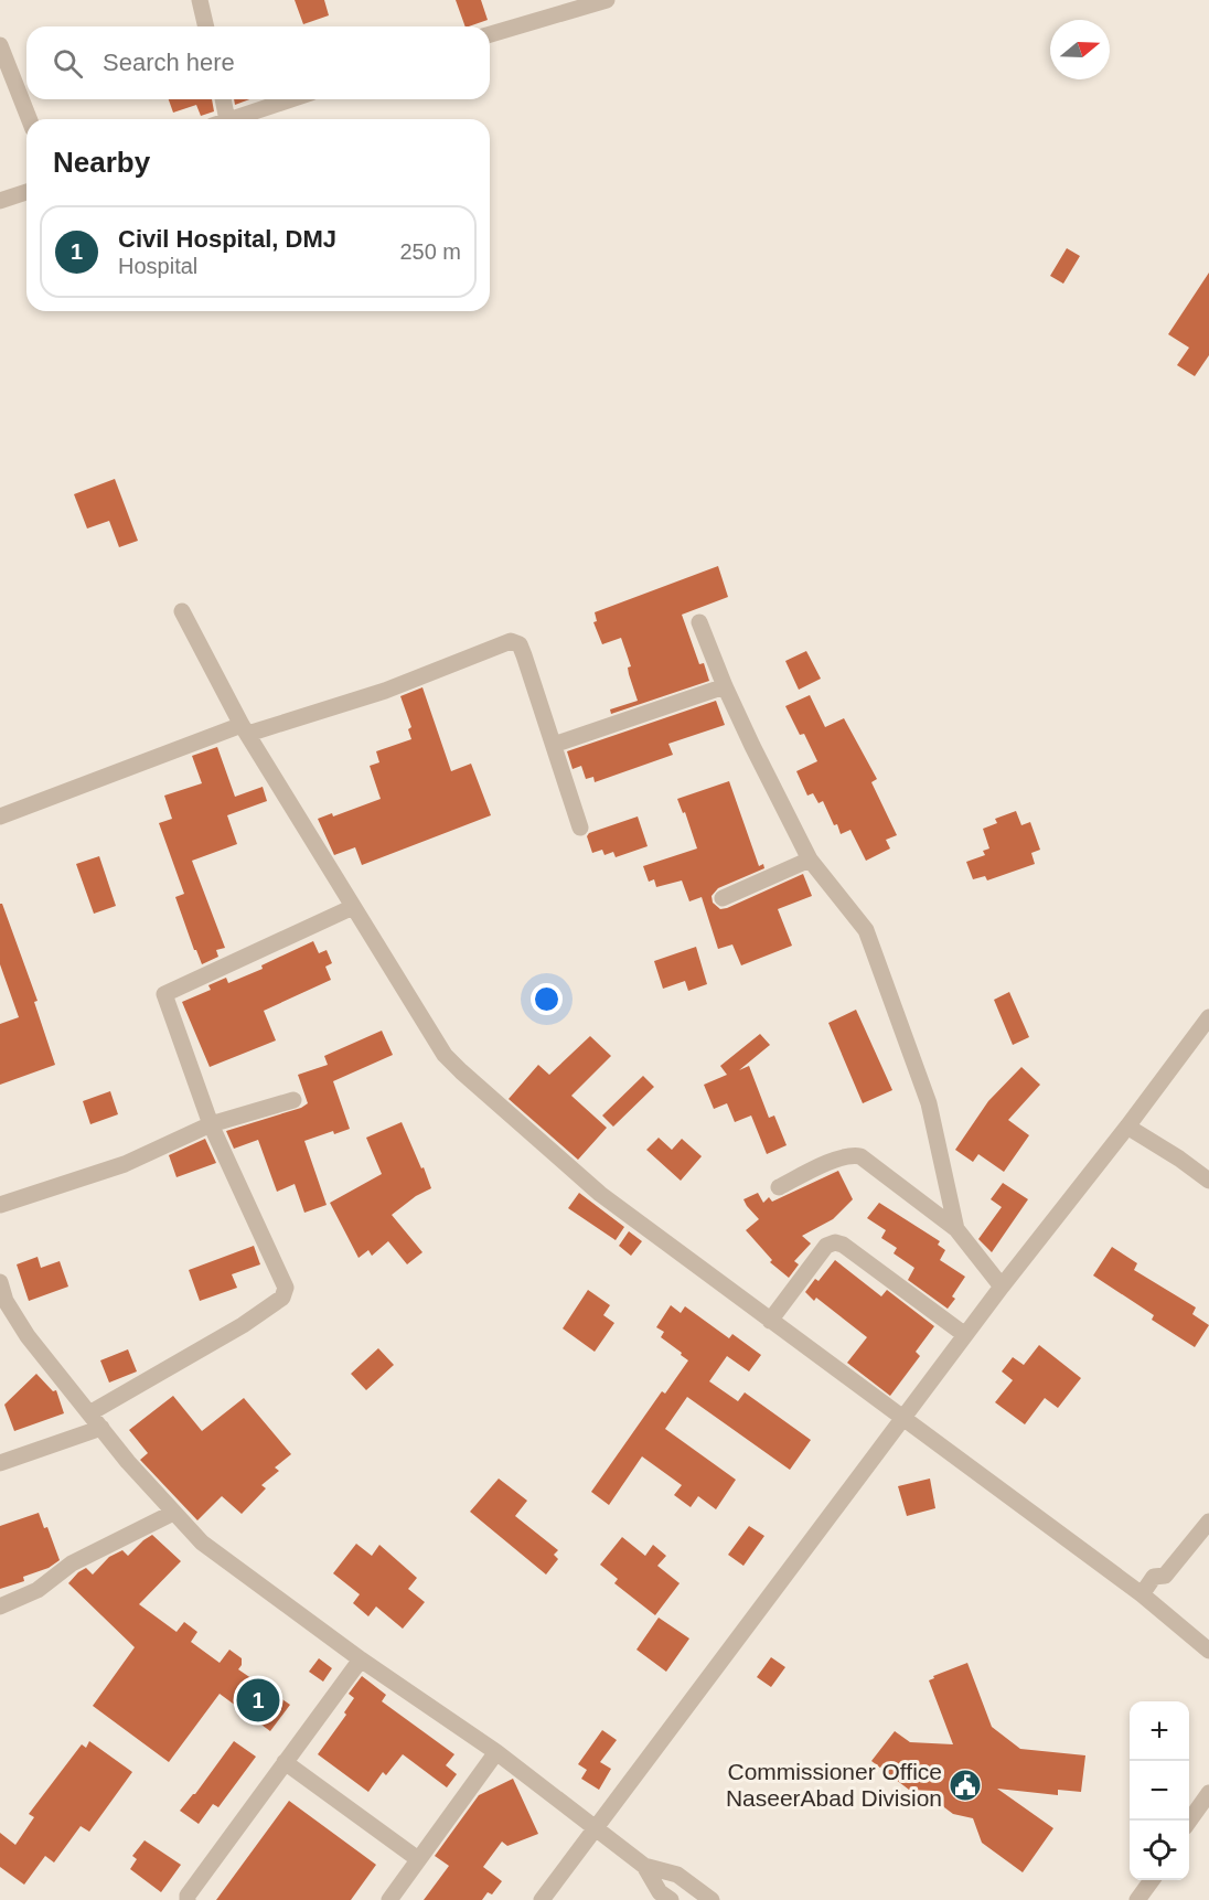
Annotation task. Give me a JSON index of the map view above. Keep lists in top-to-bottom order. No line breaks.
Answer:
{"places":{"public building":["Commissioner Office NaseerAbad Division"]},"north":"right","page":{"search":"Search here","heading":"Nearby","list":[{"mark":"1","name":"Civil Hospital, DMJ","note":"Hospital","value":"250 m"}],"pins":"1","map_buttons":["+","−"]}}
